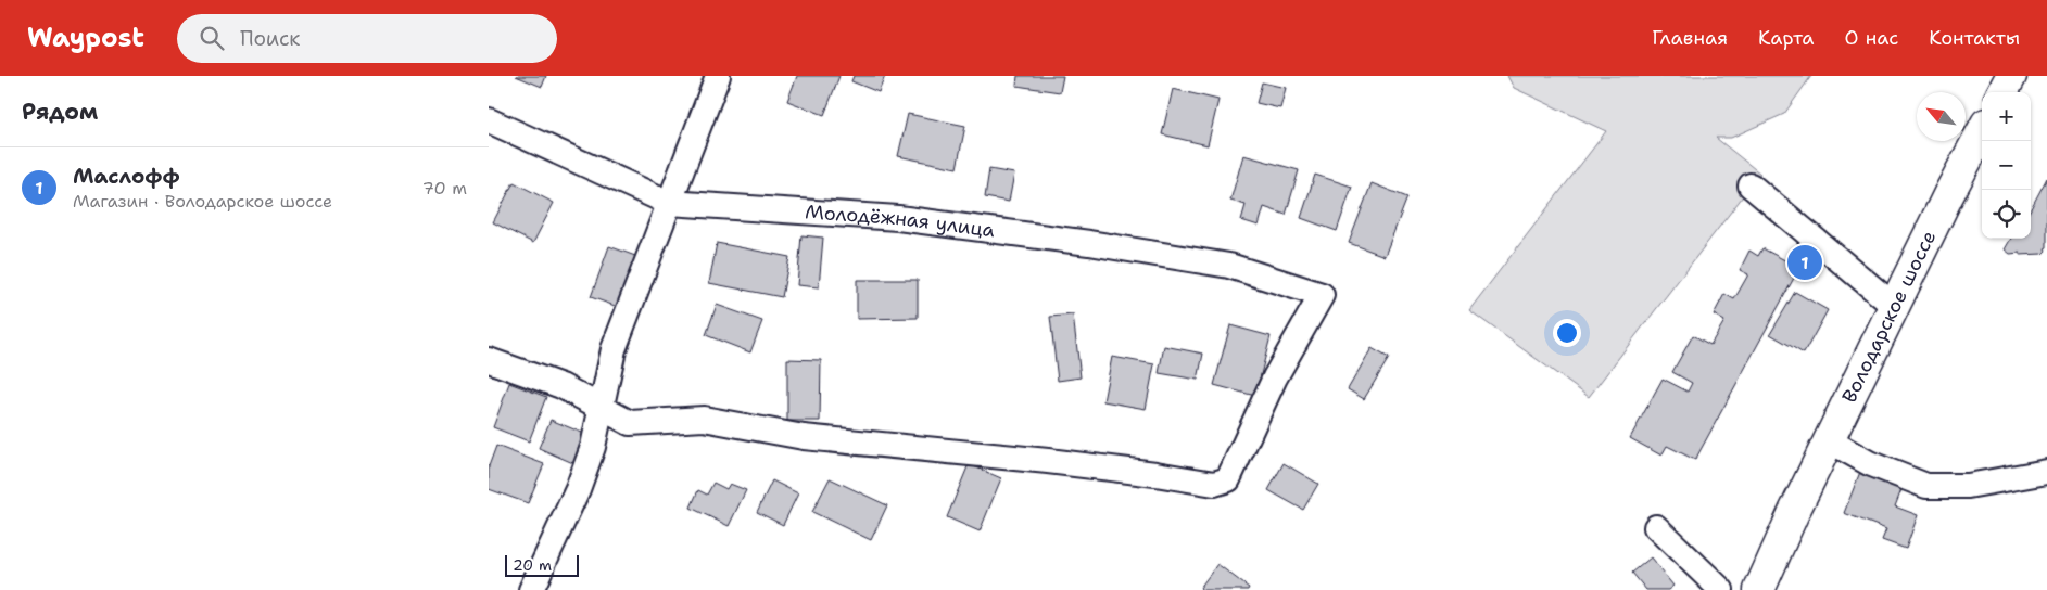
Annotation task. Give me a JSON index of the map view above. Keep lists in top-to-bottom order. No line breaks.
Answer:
{"streets":{"main road":["Володарское шоссе"],"street":["Молодёжная улица"]},"scale_bar":"20 m","north":"top left","page":{"header":"Waypost","search":"Поиск","nav":["Главная","Карта","О нас","Контакты"],"heading":"Рядом","map_buttons":["+","−"],"list":[{"mark":"1","name":"Маслофф","note":"Магазин · Володарское шоссе","value":"70 m"}],"pins":"1","scale":"20 m"}}
